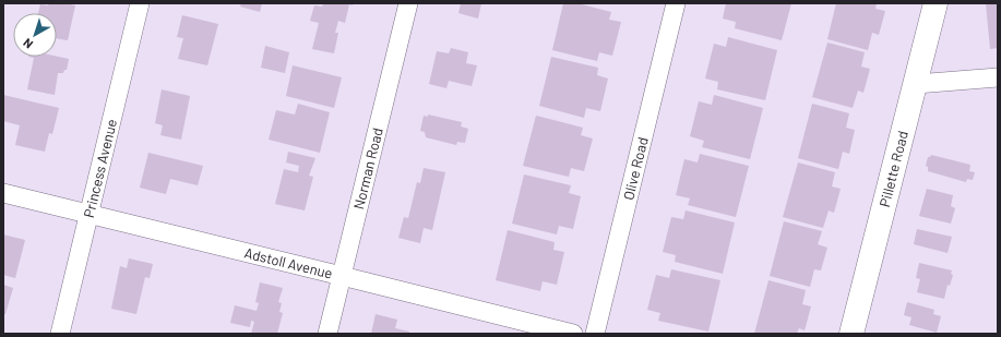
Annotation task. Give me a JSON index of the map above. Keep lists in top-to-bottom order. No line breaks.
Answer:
{"streets":{"street":["Norman Road","Olive Road","Princess Avenue","Pillette Road","Adstoll Avenue"]},"crossings":[["Norman Road","Adstoll Avenue"],["Princess Avenue","Adstoll Avenue"]],"north":"bottom left"}
